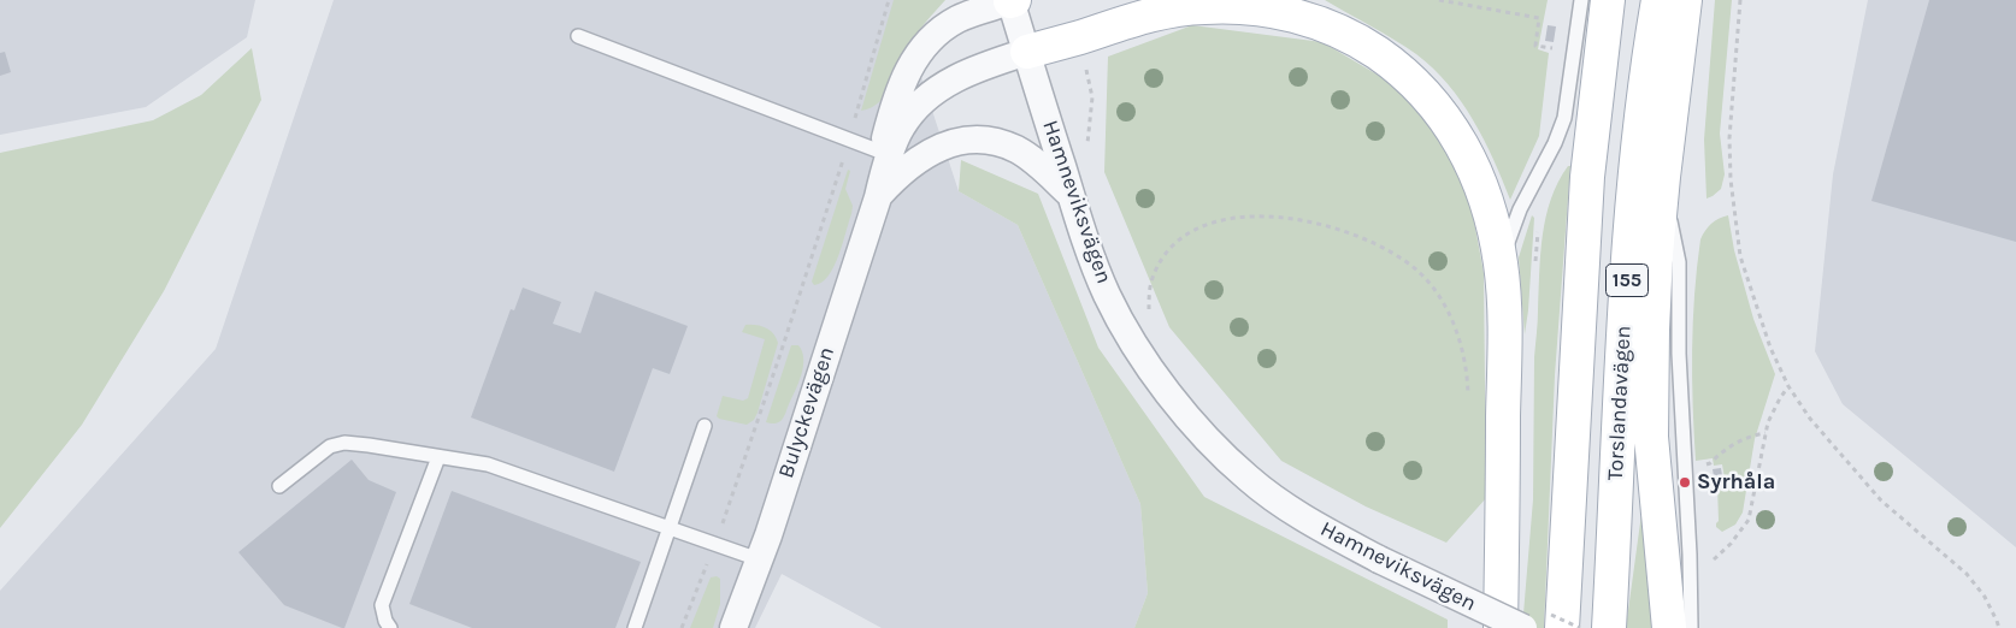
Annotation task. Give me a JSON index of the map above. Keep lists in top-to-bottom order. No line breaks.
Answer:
{"streets":{"main road":["155","Torslandavägen"],"street":["Hamneviksvägen","Bulyckevägen"]},"crossings":[["Hamneviksvägen","Bulyckevägen"]],"places":["Syrhåla"]}
